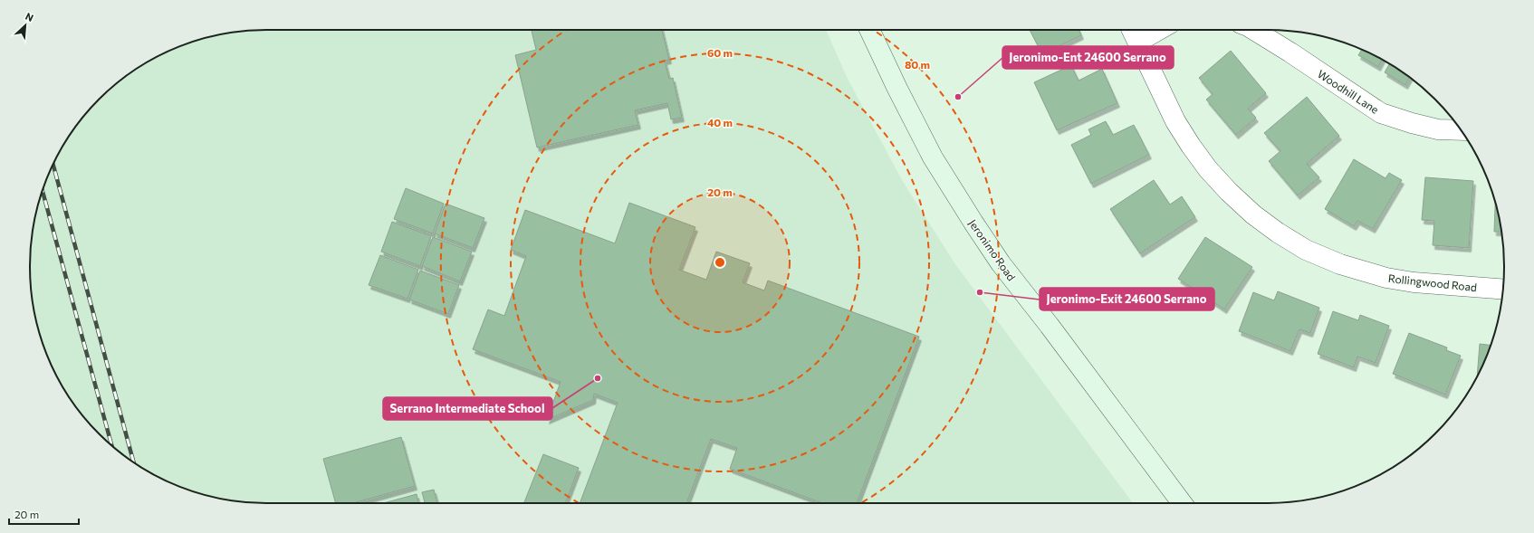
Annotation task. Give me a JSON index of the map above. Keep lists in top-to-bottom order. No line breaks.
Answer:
{"streets":{"main road":["Jeronimo Road"],"street":["Woodhill Lane","Rollingwood Road"]},"places":["Jeronimo-Ent 24600 Serrano","Jeronimo-Exit 24600 Serrano","Serrano Intermediate School"],"scale_bar":"20 m","north":"top right","rings":["60 m","80 m","40 m","20 m"]}
